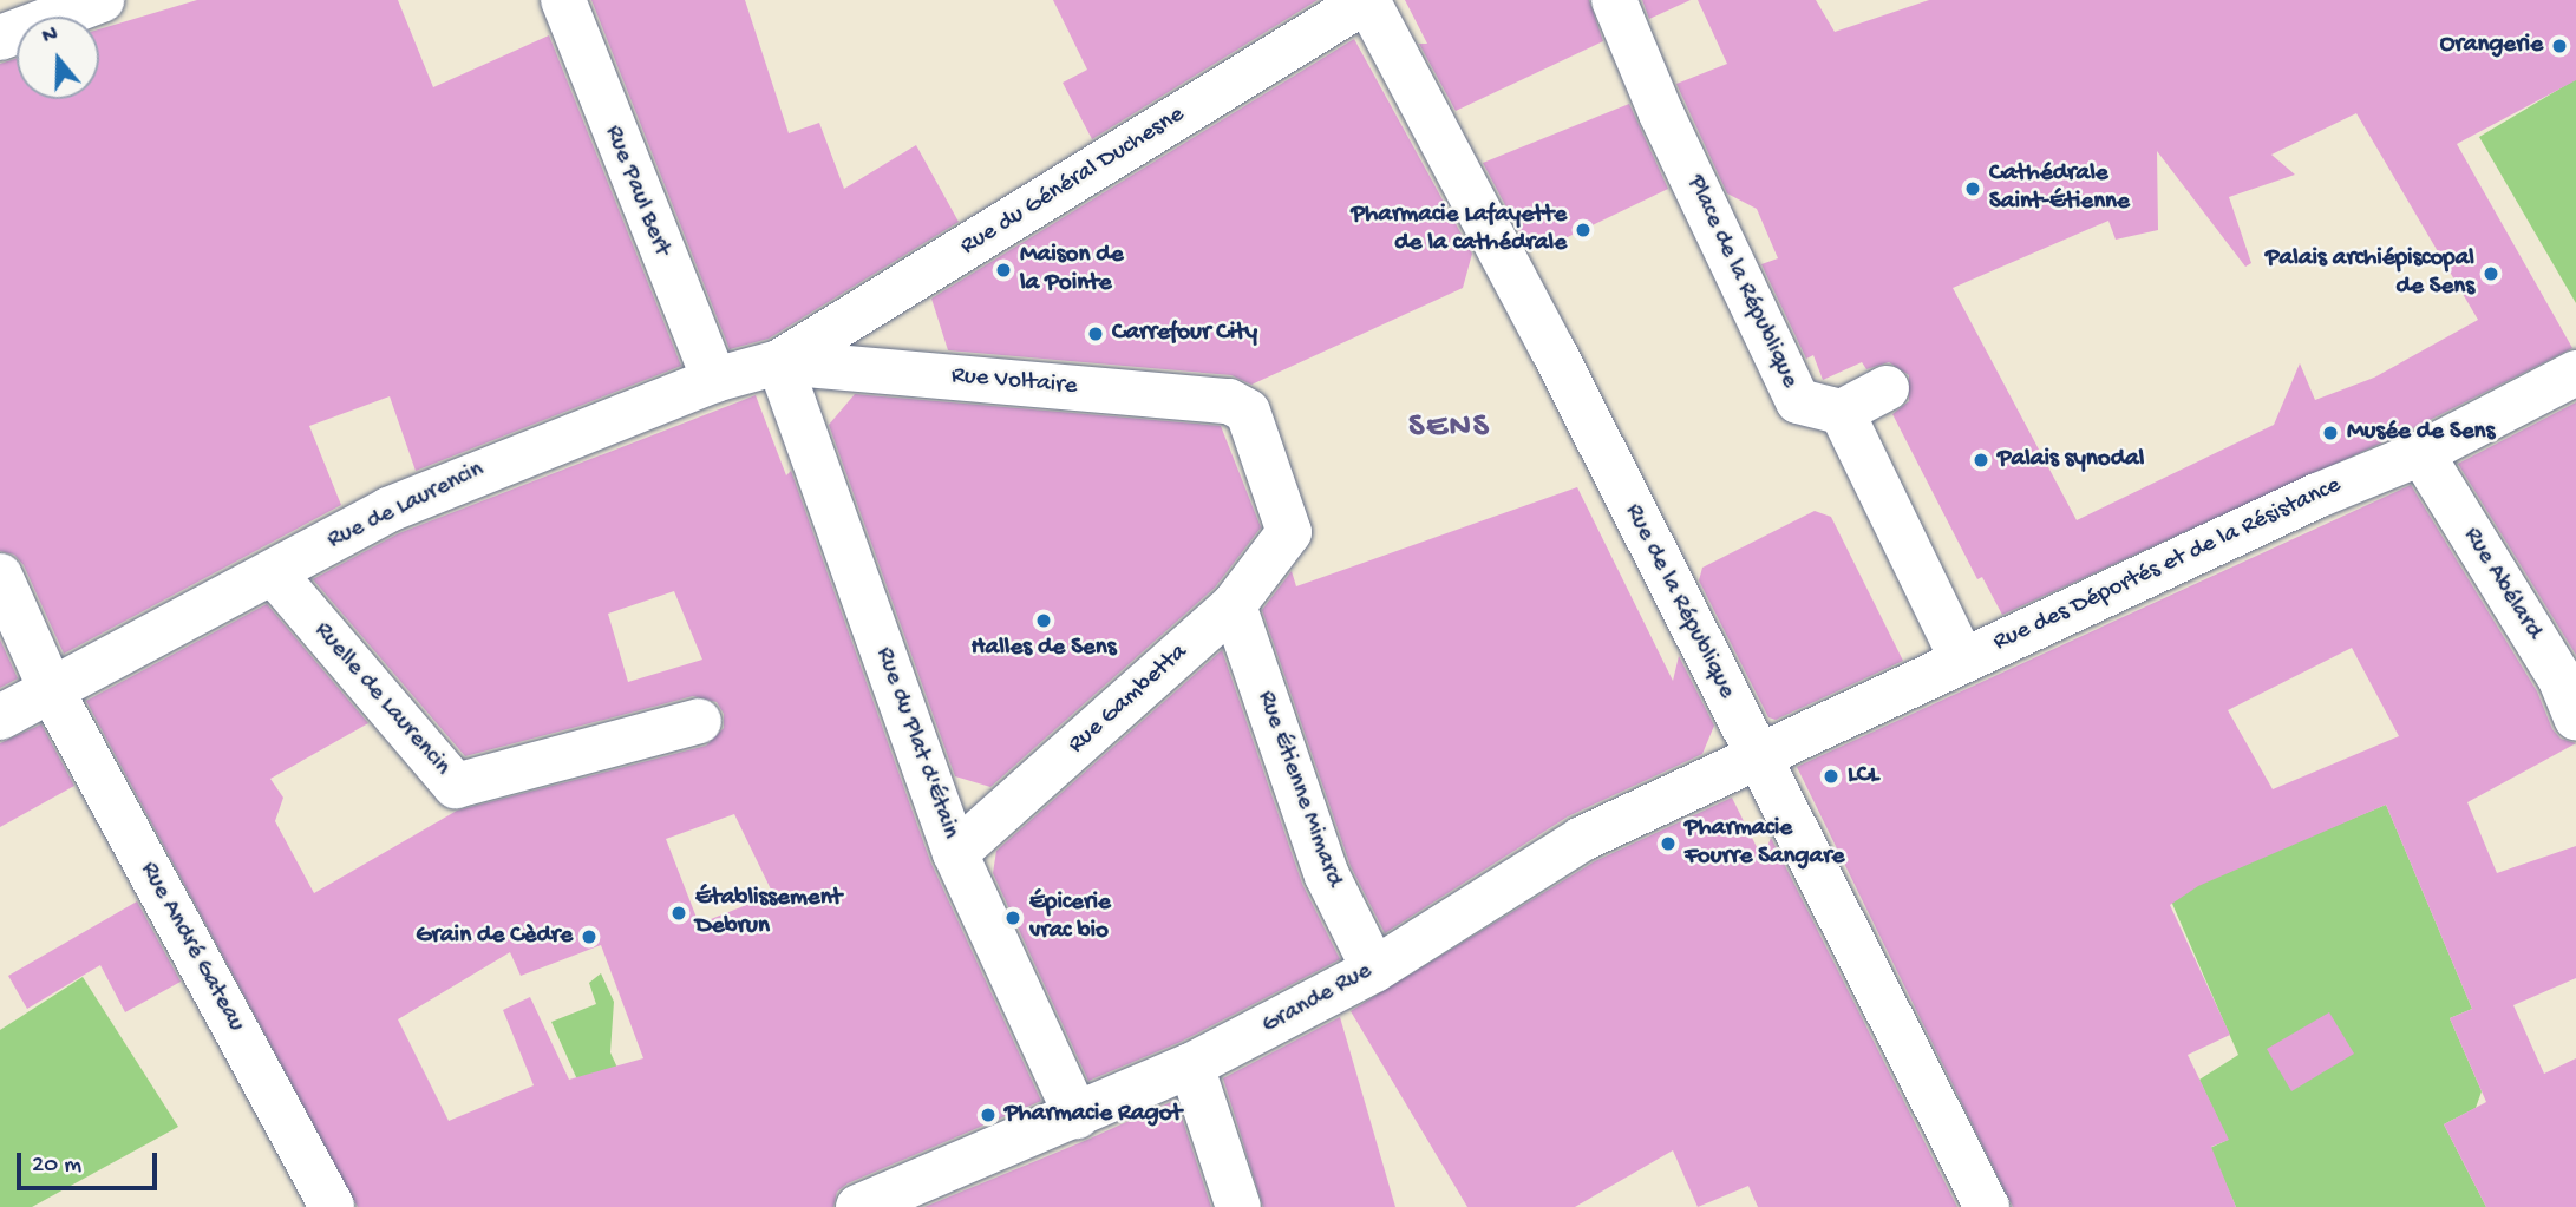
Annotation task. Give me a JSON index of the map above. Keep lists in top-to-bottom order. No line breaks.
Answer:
{"streets":{"street":["Rue du Général Duchesne","Rue Paul Bert","Place de la République","Rue Voltaire","Rue de Laurencin","Rue des Déportés et de la Résistance","Rue Abélard","Rue de la République","Ruelle de Laurencin","Rue Gambetta","Rue du Plat d'Étain","Rue Étienne Mimard","Rue André Gateau","Grande Rue"]},"crossings":[["Rue du Général Duchesne","Rue Voltaire"],["Rue du Général Duchesne","Rue de Laurencin"],["Rue du Général Duchesne","Rue de la République"],["Rue du Général Duchesne","Rue du Plat d'Étain"],["Rue Paul Bert","Rue de Laurencin"],["Rue Voltaire","Rue de Laurencin"],["Rue Voltaire","Rue Gambetta"],["Rue Voltaire","Rue du Plat d'Étain"],["Rue de Laurencin","Ruelle de Laurencin"],["Rue de Laurencin","Rue du Plat d'Étain"],["Rue de Laurencin","Rue André Gateau"],["Rue des Déportés et de la Résistance","Rue Abélard"],["Rue des Déportés et de la Résistance","Rue de la République"],["Rue des Déportés et de la Résistance","Grande Rue"],["Rue de la République","Grande Rue"],["Rue Gambetta","Rue du Plat d'Étain"],["Rue Gambetta","Rue Étienne Mimard"],["Rue du Plat d'Étain","Grande Rue"],["Rue Étienne Mimard","Grande Rue"]],"districts":["SENS"],"places":["Orangerie","Cathédrale Saint-Étienne","Pharmacie Lafayette de la cathédrale","Maison de la Pointe","Palais archiépiscopal de Sens","Carrefour City","Musée de Sens","Palais synodal","Halles de Sens","LCL","Pharmacie Fourre Sangare","Établissement Debrun","Épicerie vrac bio","Grain de Cèdre","Pharmacie Ragot"],"scale_bar":"20 m","north":"top"}
